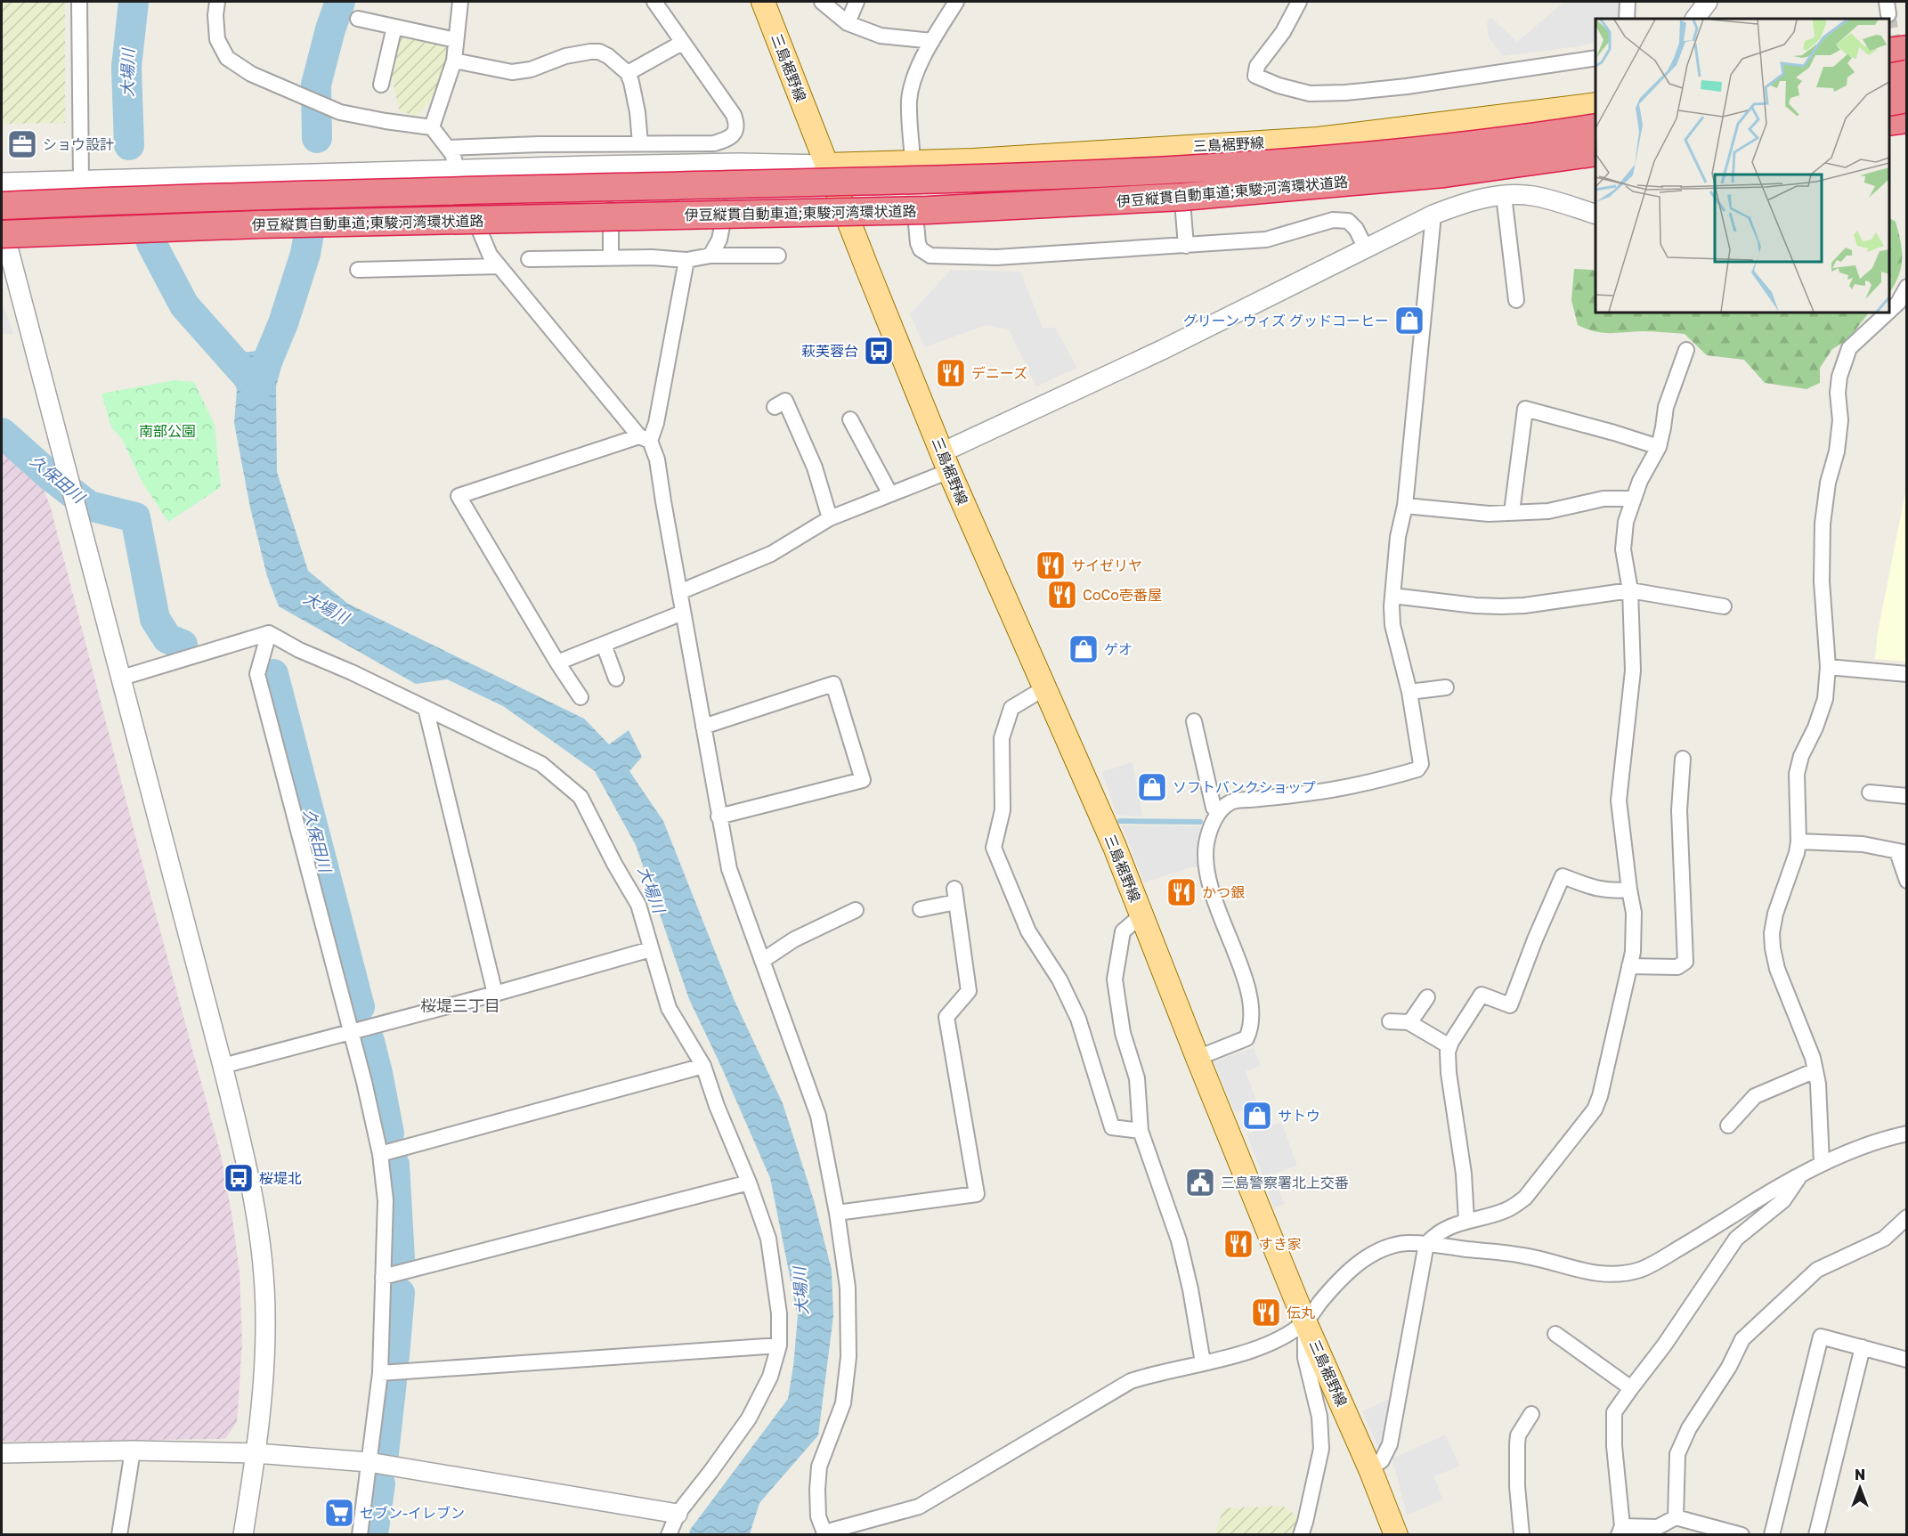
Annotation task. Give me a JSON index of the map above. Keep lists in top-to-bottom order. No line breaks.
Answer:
{"streets":{"highway":["伊豆縦貫自動車道;東駿河湾環状道路"],"main road":["三島裾野線"]},"districts":["桜堤三丁目"],"water":["大場川","久保田川"],"parks":["南部公園"],"places":{"office":["ショウ設計"],"shop":["グリーン ウィズ グッドコーヒー","ゲオ","ソフトバンクショップ","サトウ"],"bus stop":["萩芙蓉台","桜堤北"],"restaurant":["デニーズ","サイゼリヤ","CoCo壱番屋","かつ銀","すき家","伝丸"],"public building":["三島警察署北上交番"],"supermarket":["セブン-イレブン"]},"north":"top"}
